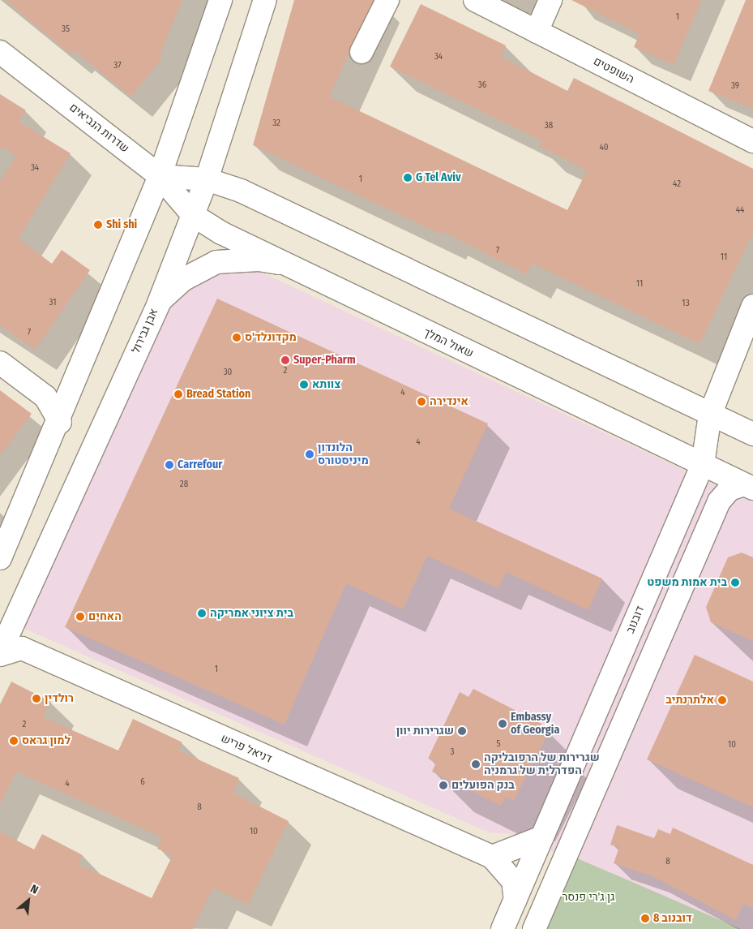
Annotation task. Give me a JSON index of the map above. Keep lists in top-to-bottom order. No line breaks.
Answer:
{"streets":{"street":["השופטים","שדרות הנביאים","אבן גבירול","שאול המלך","דובנוב","דניאל פריש"]},"crossings":[["שדרות הנביאים","שאול המלך"],["אבן גבירול","שאול המלך"],["אבן גבירול","דניאל פריש"],["שאול המלך","דובנוב"],["דובנוב","דניאל פריש"]],"parks":["גן ג'רי פנסר"],"places":["G Tel Aviv","Shi shi","מקדונלד'ס","Super-Pharm","צוותא","Bread Station","אינדירה","הלונדון מיניסטורס","Carrefour","בית אמות משפט","בית ציוני אמריקה","האחים","רולדין","אלתרנתיב","Embassy of Georgia","שגרירות יוון","למון גראס","שגרירות של הרפובליקה הפדרלית של גרמניה","בנק הפועלים","דובנוב 8"],"house_numbers":["1","35","34","37","36","39","32","38","40","34","1","42","44","7","11","11","31","13","7","2","30","4","4","28","1","2","5","10","3","6","4","8","10","8"],"north":"top right"}
